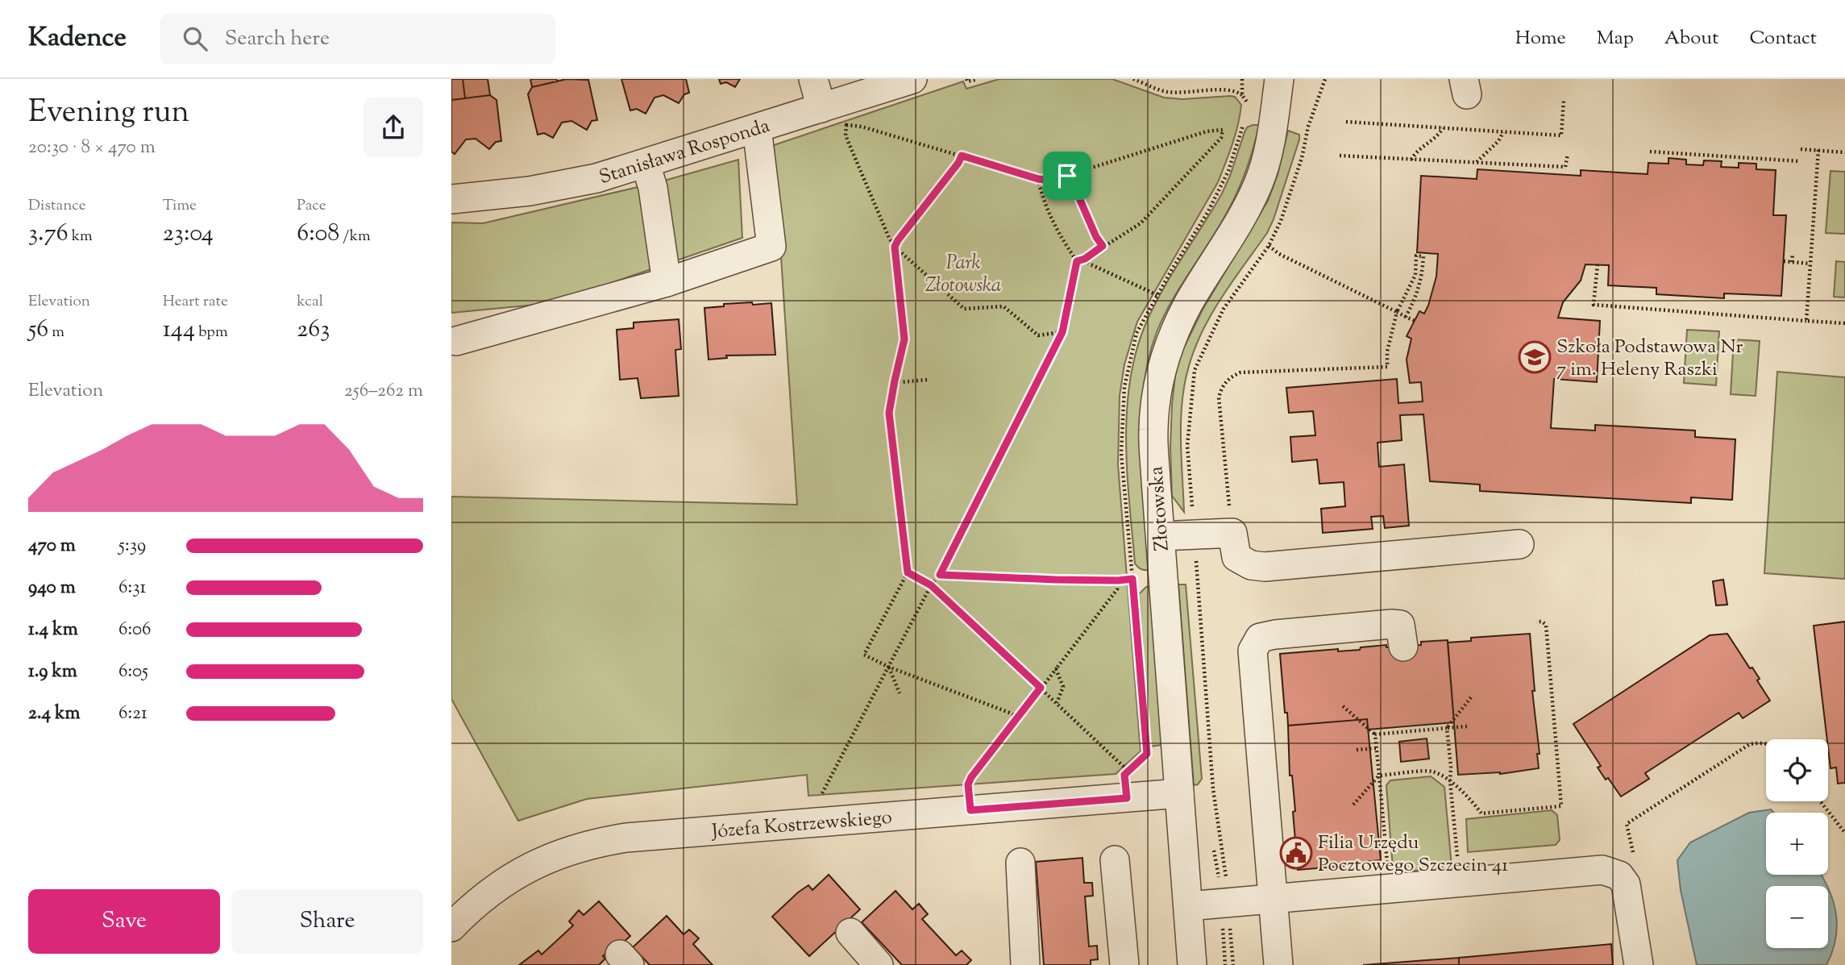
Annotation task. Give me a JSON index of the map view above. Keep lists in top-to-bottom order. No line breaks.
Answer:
{"streets":{"street":["Stanisława Rosponda","Złotowska","Józefa Kostrzewskiego"]},"crossings":[["Złotowska","Józefa Kostrzewskiego"]],"parks":["Park Złotowska"],"places":{"school or university":["Szkoła Podstawowa Nr 7 im. Heleny Raszki"],"public building":["Filia Urzędu Pocztowego Szczecin 41"]},"page":{"header":"Kadence","search":"Search here","nav":["Home","Map","About","Contact"],"heading":["Evening run","20:30 · 8 × 470 m"],"stats":[["Distance","3.76 km"],["Time","23:04"],["Pace","6:08 /km"],["Elevation","56 m"],["Heart rate","144 bpm"],["kcal","263"]],"chart":["Elevation","256–262 m"],"list":[{"name":"470 m","note":"5:39"},{"name":"940 m","note":"6:31"},{"name":"1.4 km","note":"6:06"},{"name":"1.9 km","note":"6:05"},{"name":"2.4 km","note":"6:21"}],"map_buttons":["+","−"],"buttons":["Save","Share"]}}
